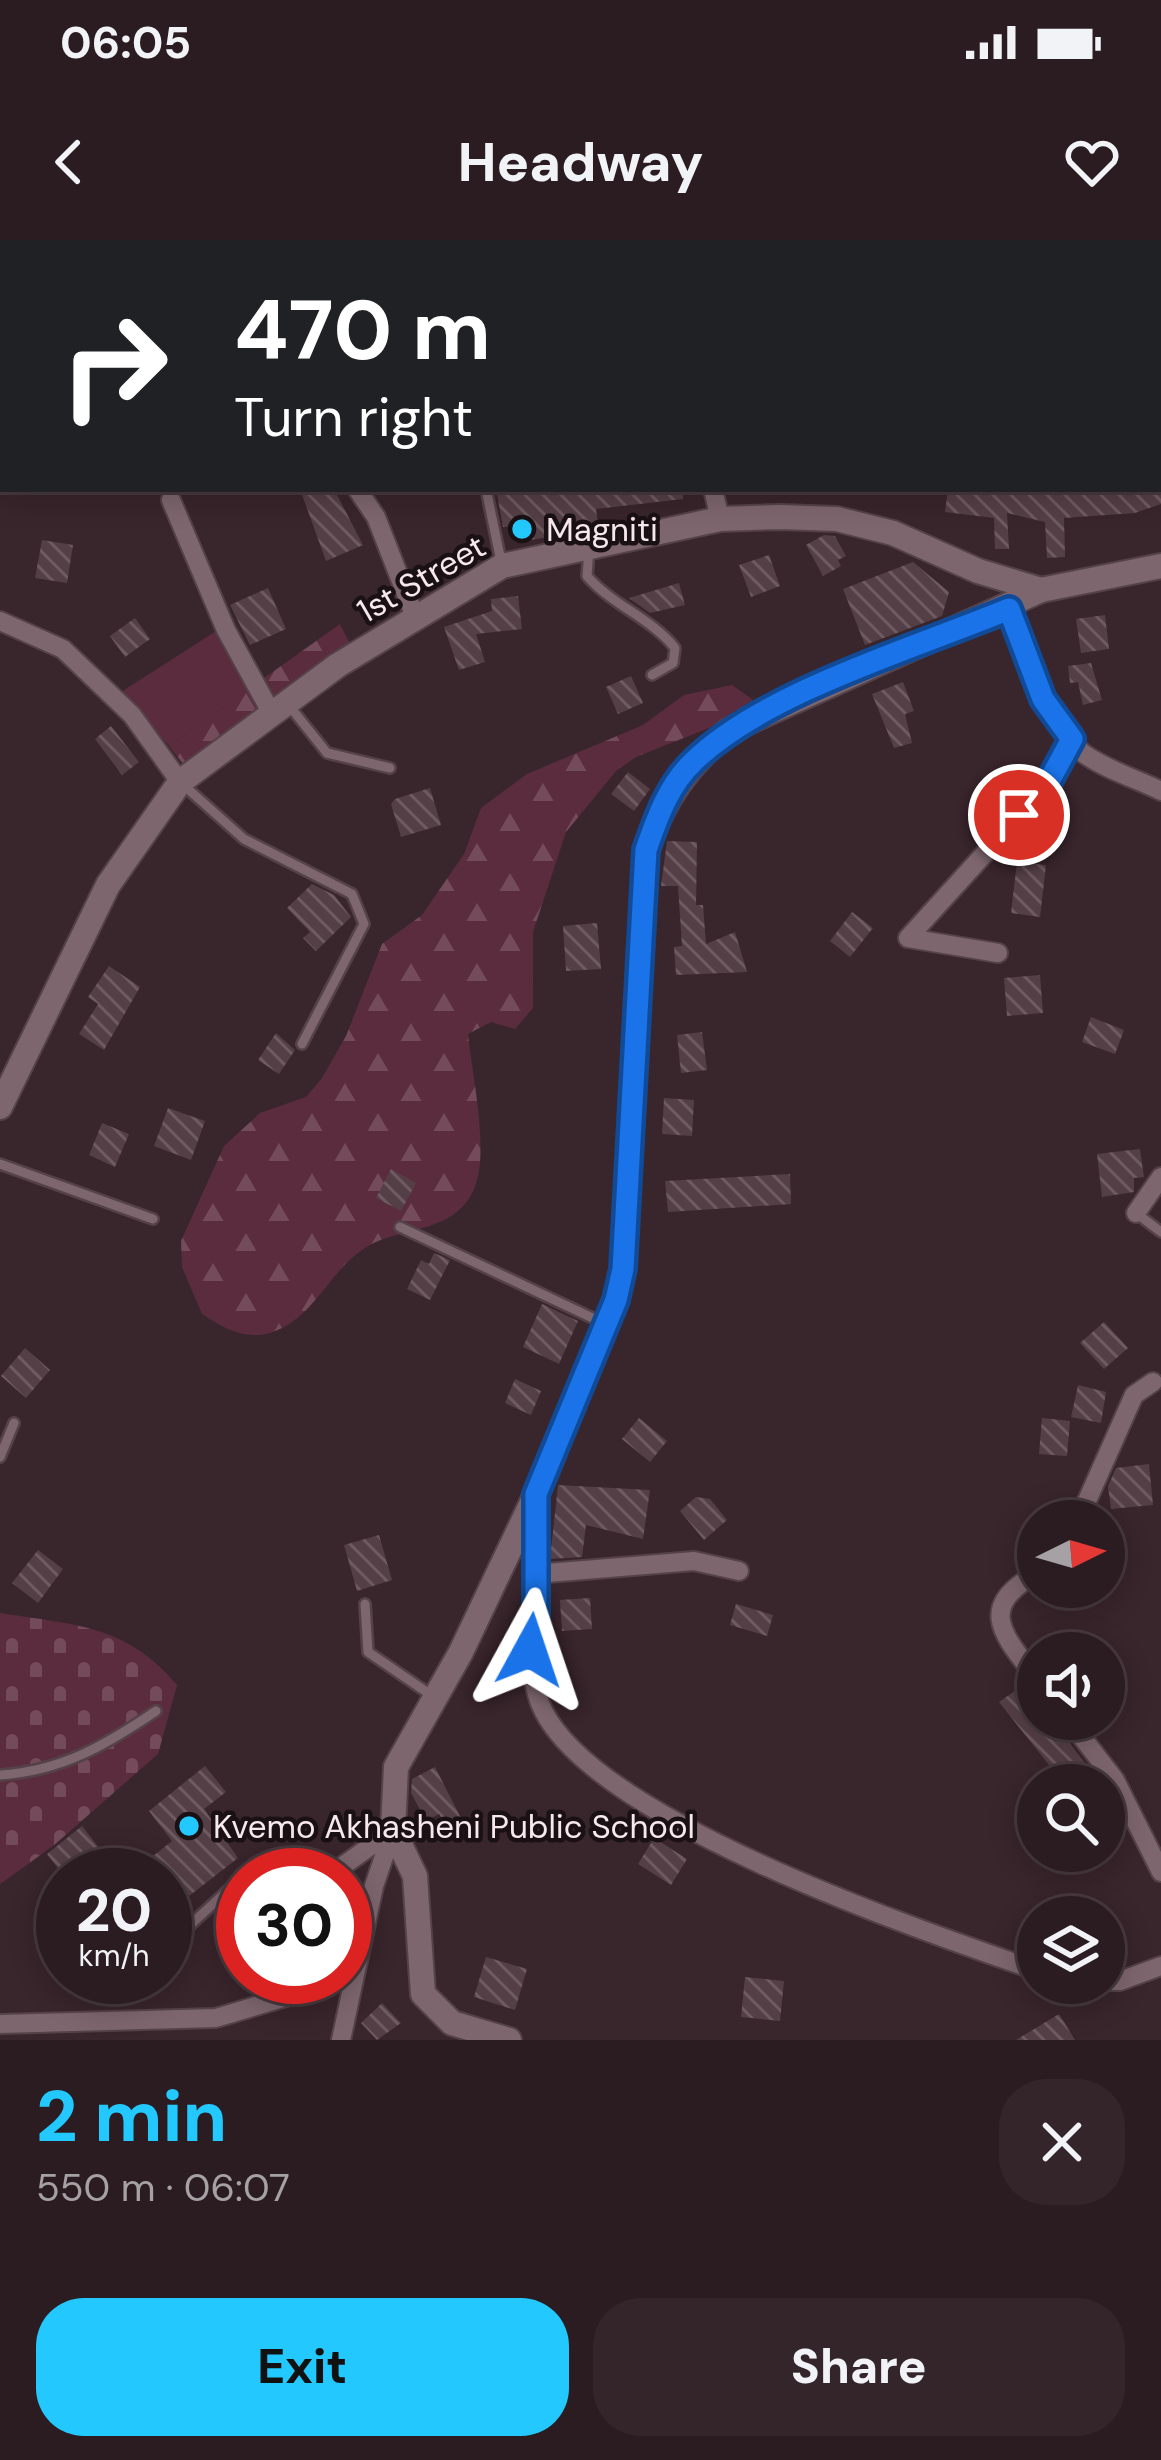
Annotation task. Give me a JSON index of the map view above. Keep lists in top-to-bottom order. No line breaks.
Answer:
{"streets":{"street":["1st Street"]},"places":["Magniti","Kvemo Akhasheni Public School"],"north":"right","page":{"status":"06:05","header":"Headway","turn":["470 m","Turn right"],"speed":"20 km/h","limit":"30","heading":["2 min","550 m · 06:07"],"buttons":["Exit","Share"]}}
